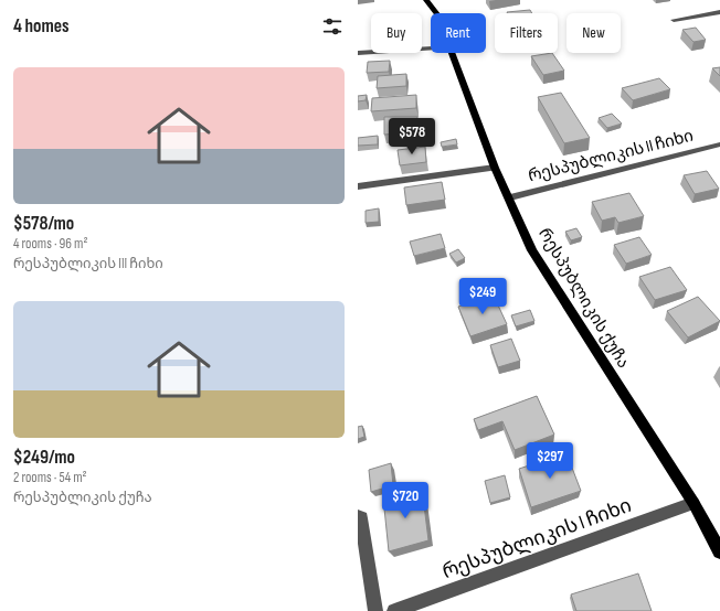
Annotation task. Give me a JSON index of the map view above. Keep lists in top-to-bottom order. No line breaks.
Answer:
{"streets":{"main road":["რესპუბლიკის ქუჩა"],"street":["რესპუბლიკის II ჩიხი","რესპუბლიკის I ჩიხი"]},"crossings":[["რესპუბლიკის II ჩიხი","რესპუბლიკის ქუჩა"],["რესპუბლიკის ქუჩა","რესპუბლიკის I ჩიხი"]],"page":{"heading":"4 homes","chip":["Buy","Rent","Filters","New"],"list":[{"name":"$578/mo","note":"4 rooms · 96 m² · რესპუბლიკის III ჩიხი"},{"name":"$249/mo","note":"2 rooms · 54 m² · რესპუბლიკის ქუჩა"}],"price":["$578","$249","$297","$720"]}}
